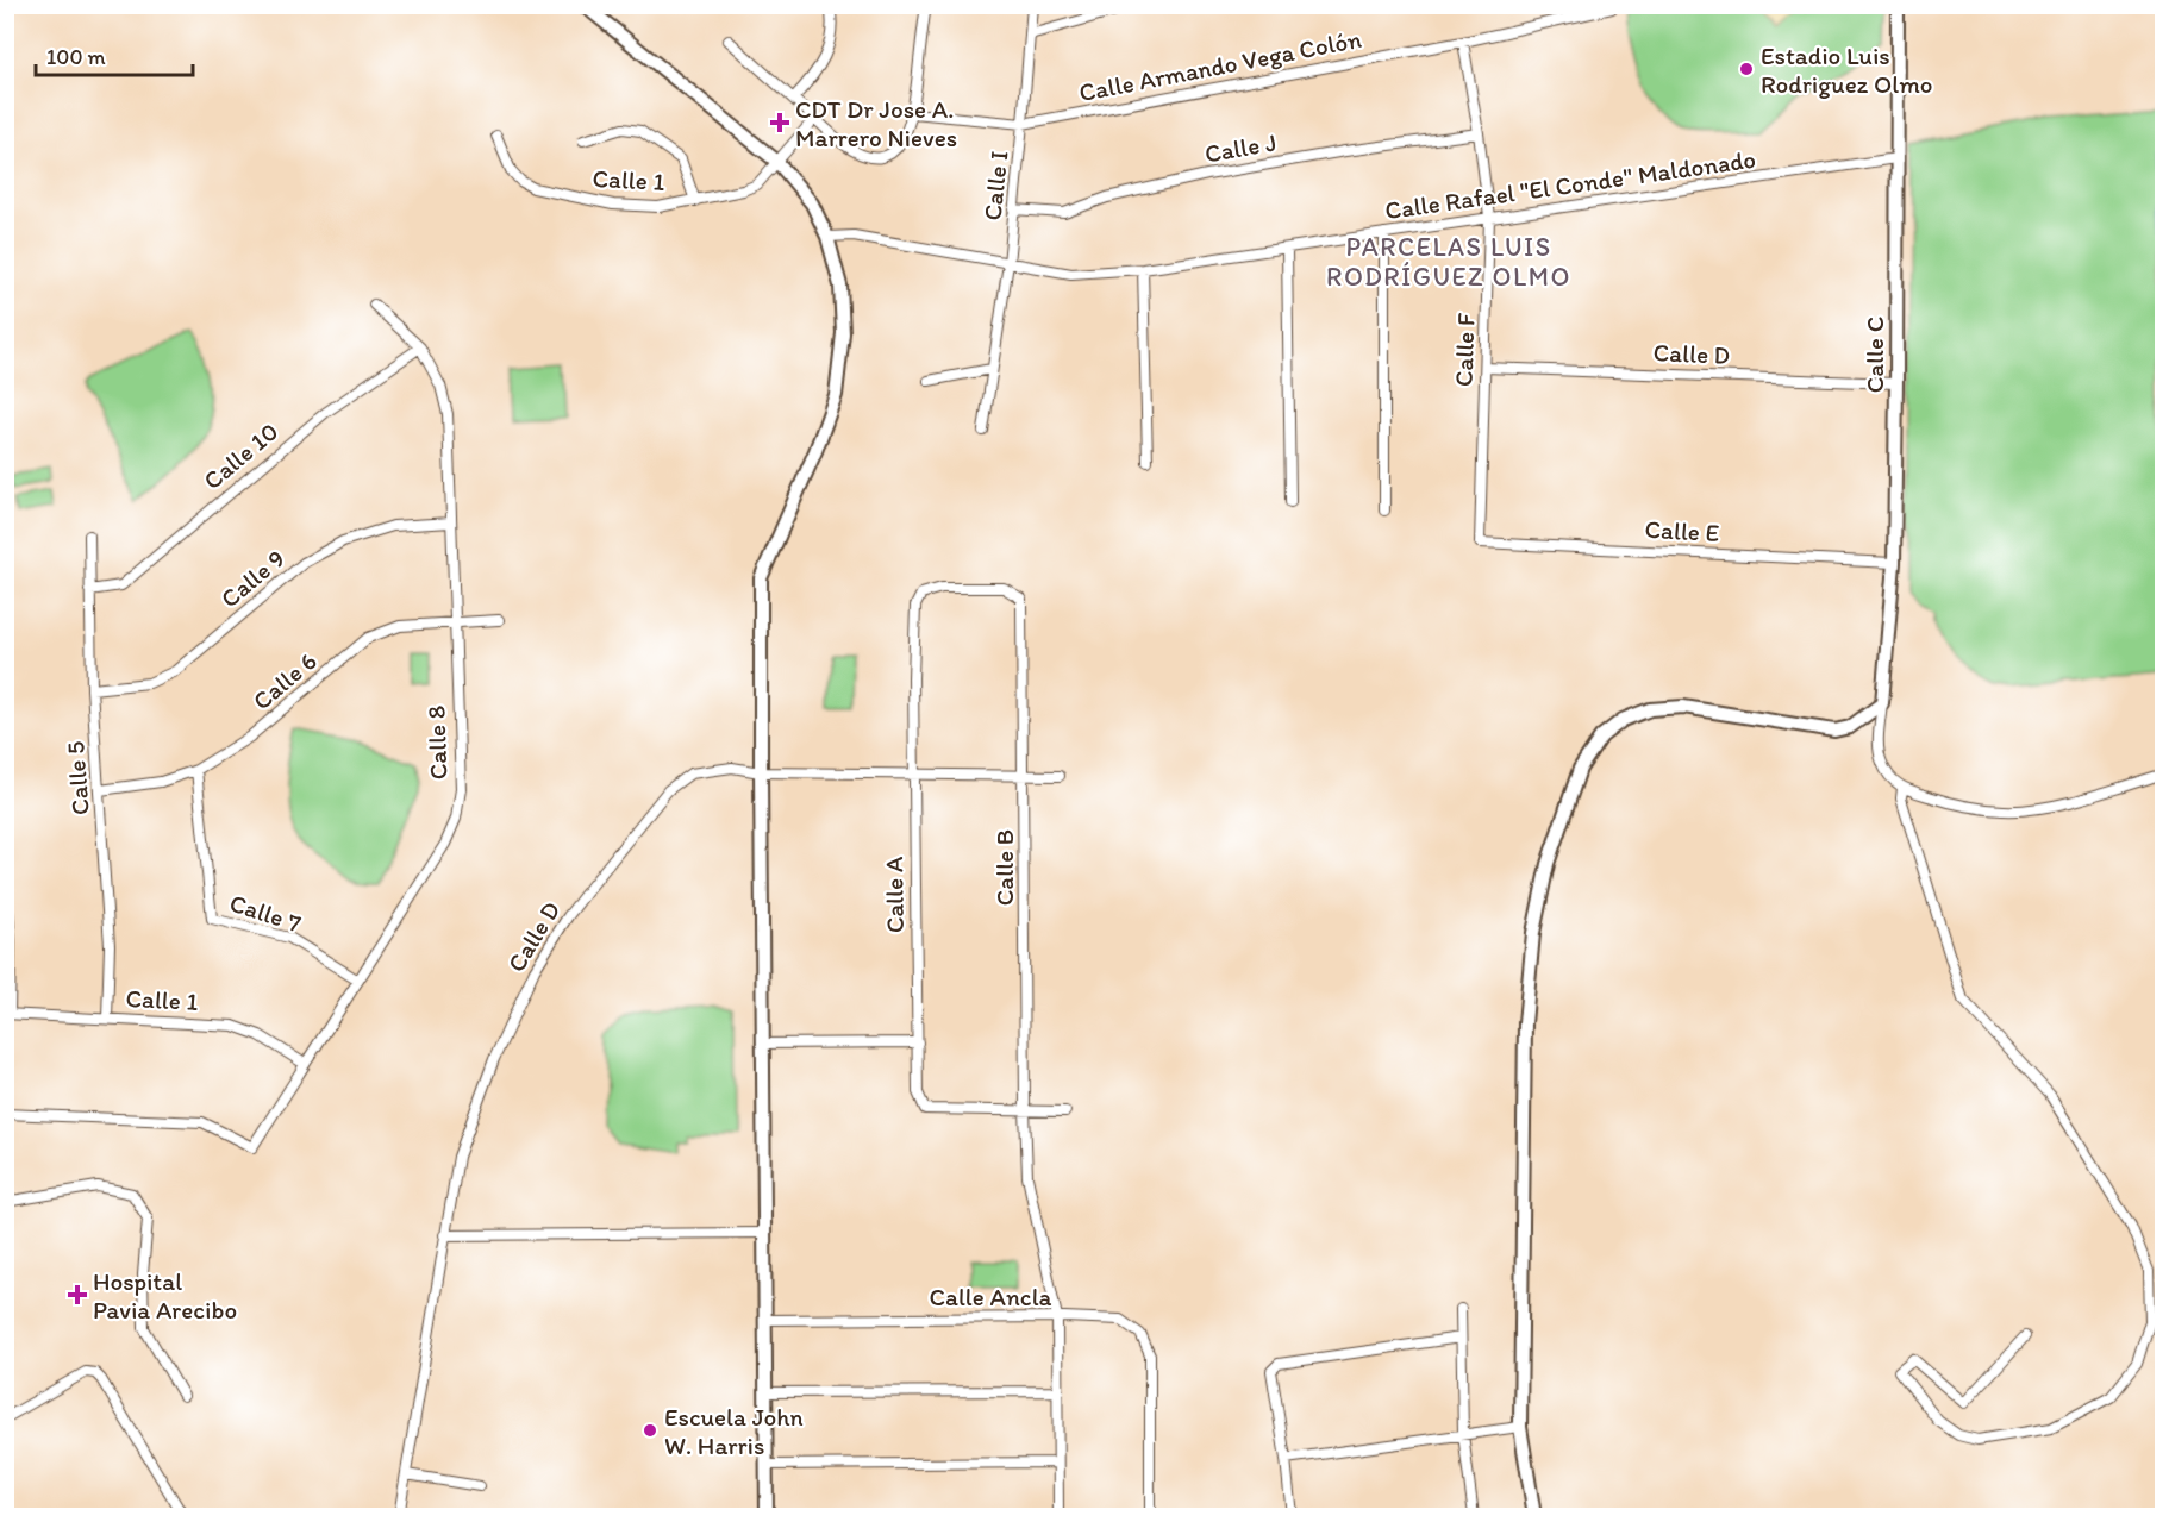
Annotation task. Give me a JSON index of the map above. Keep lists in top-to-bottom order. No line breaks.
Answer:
{"streets":{"street":["Calle Armando Vega Colón","Calle J","Calle 1","Calle Rafael \"El Conde\" Maldonado","Calle I","Calle F","Calle D","Calle C","Calle 10","Calle E","Calle 9","Calle 6","Calle 8","Calle 5","Calle B","Calle A","Calle 7","Calle Ancla"]},"crossings":[["Calle Armando Vega Colón","Calle I"],["Calle Armando Vega Colón","Calle F"],["Calle J","Calle I"],["Calle J","Calle F"],["Calle 1","Calle 8"],["Calle 1","Calle 5"],["Calle Rafael \"El Conde\" Maldonado","Calle I"],["Calle Rafael \"El Conde\" Maldonado","Calle F"],["Calle Rafael \"El Conde\" Maldonado","Calle C"],["Calle F","Calle D"],["Calle F","Calle E"],["Calle D","Calle C"],["Calle D","Calle B"],["Calle D","Calle A"],["Calle C","Calle E"],["Calle 10","Calle 8"],["Calle 10","Calle 5"],["Calle 9","Calle 8"],["Calle 9","Calle 5"],["Calle 6","Calle 8"],["Calle 6","Calle 5"],["Calle 6","Calle 7"],["Calle 8","Calle 7"],["Calle B","Calle A"],["Calle B","Calle Ancla"]],"districts":["PARCELAS LUIS RODRÍGUEZ OLMO"],"places":{"other":["Estadio Luis Rodriguez Olmo","Escuela John W. Harris"],"health":["CDT Dr Jose A. Marrero Nieves","Hospital Pavia Arecibo"]},"scale_bar":"100 m"}
